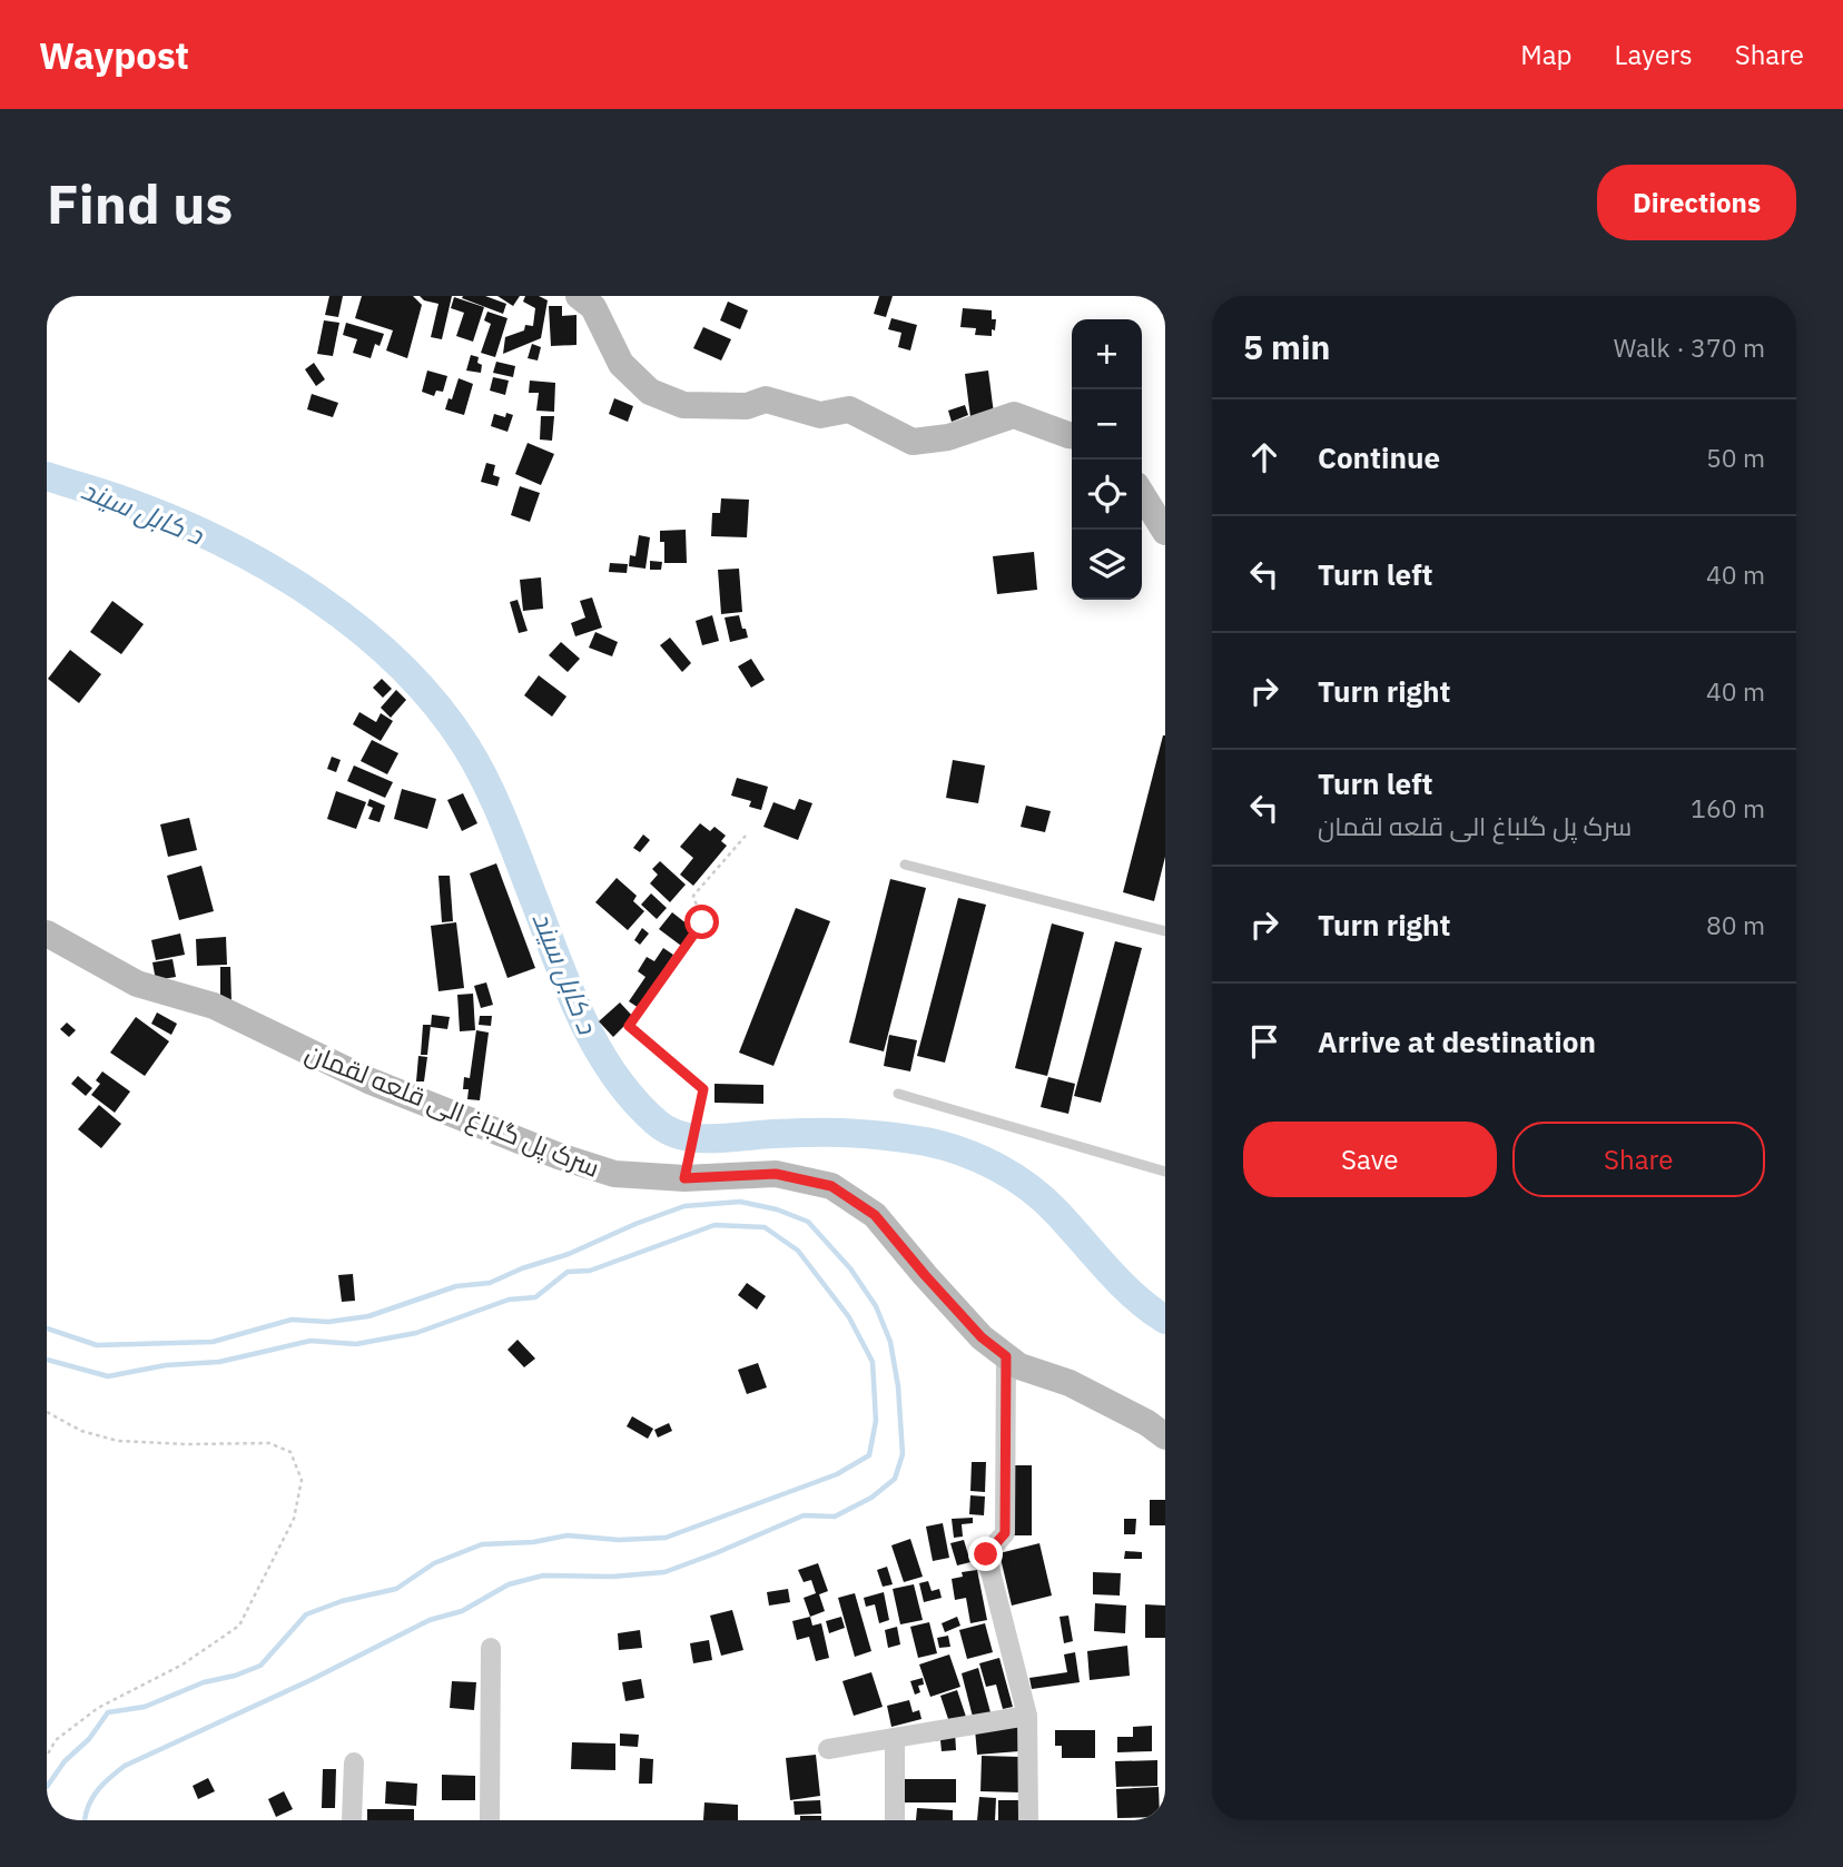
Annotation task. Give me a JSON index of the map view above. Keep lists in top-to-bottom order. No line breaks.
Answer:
{"streets":{"street":["سرک پل گلباغ الی قلعه لقمان"]},"water":["د کابل سيند"],"page":{"header":"Waypost","nav":["Map","Layers","Share"],"buttons":["Directions",["Save","Share"]],"title":"Find us","heading":["5 min","Walk · 370 m"],"map_buttons":["+","−"],"list":[["Continue","50 m"],["Turn left","40 m"],["Turn right","40 m"],["Turn left","سرک پل گلباغ الی قلعه لقمان","160 m"],["Turn right","80 m"],"Arrive at destination"]}}
